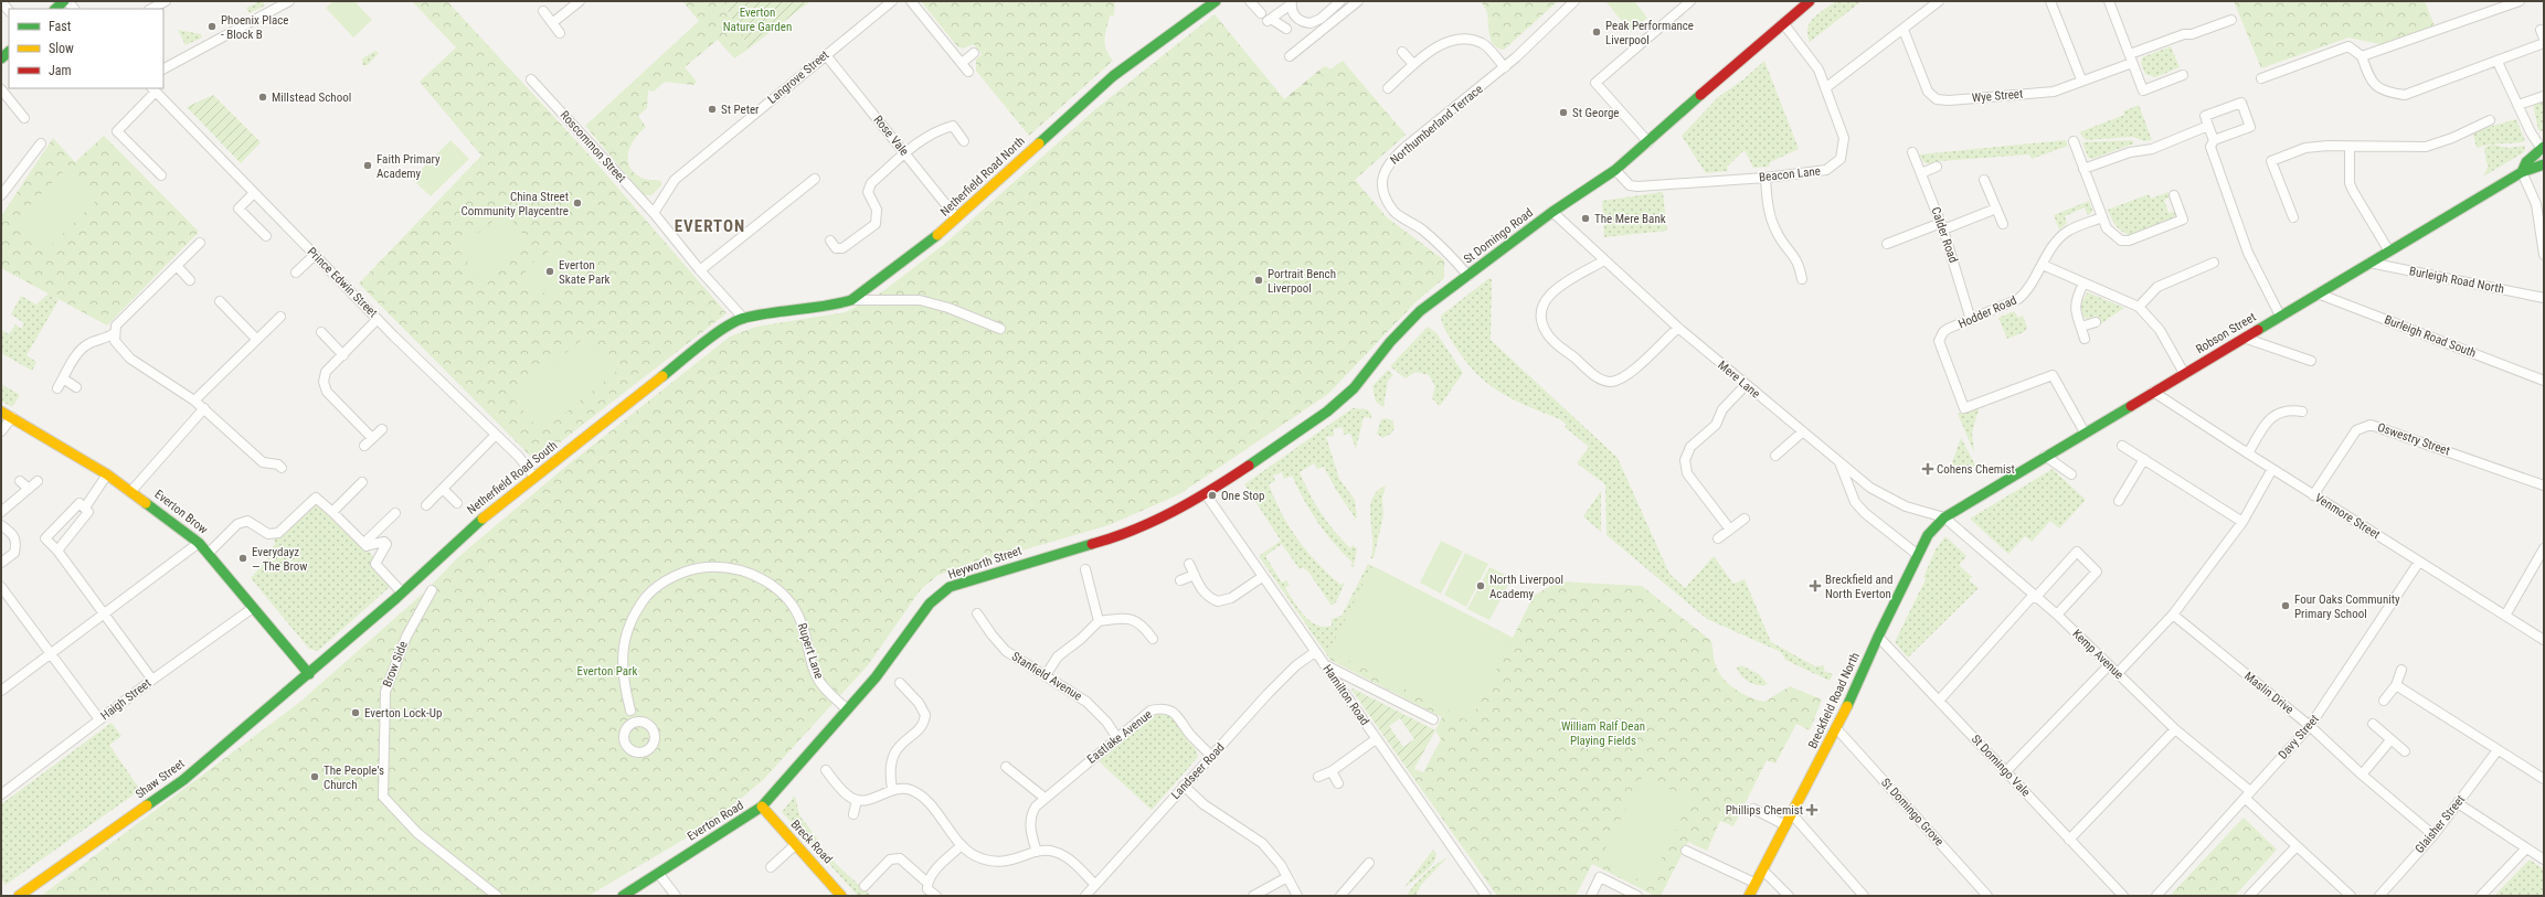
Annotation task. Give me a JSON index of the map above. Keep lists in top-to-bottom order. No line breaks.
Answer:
{"streets":{"street":["Langrove Street","Wye Street","Northumberland Terrace","Rose Vale","Roscommon Street","Beacon Lane","Netherfield Road North","Calder Road","St Domingo Road","Burleigh Road North","Prince Edwin Street","Hodder Road","Robson Street","Burleigh Road South","Mere Lane","Oswestry Street","Netherfield Road South","Everton Brow","Venmore Street","Heyworth Street","Rupert Lane","Kemp Avenue","Brow Side","Stanfield Avenue","Maslin Drive","Hamilton Road","Haigh Street","Breckfield Road North","Eastlake Avenue","Davy Street","St Domingo Vale","Landseer Road","Shaw Street","St Domingo Grove","Everton Road","Glaisher Street","Breck Road"]},"crossings":[["Langrove Street","Rose Vale"],["Langrove Street","Roscommon Street"],["Northumberland Terrace","St Domingo Road"],["Rose Vale","Netherfield Road North"],["Roscommon Street","Netherfield Road North"],["Roscommon Street","Netherfield Road South"],["Beacon Lane","St Domingo Road"],["Netherfield Road North","Netherfield Road South"],["Calder Road","Hodder Road"],["St Domingo Road","Mere Lane"],["St Domingo Road","Heyworth Street"],["St Domingo Road","Hamilton Road"],["Burleigh Road North","Robson Street"],["Prince Edwin Street","Netherfield Road South"],["Hodder Road","Robson Street"],["Robson Street","Burleigh Road South"],["Robson Street","Mere Lane"],["Robson Street","Venmore Street"],["Robson Street","Kemp Avenue"],["Robson Street","Breckfield Road North"],["Mere Lane","Kemp Avenue"],["Mere Lane","Breckfield Road North"],["Oswestry Street","Venmore Street"],["Netherfield Road South","Everton Brow"],["Netherfield Road South","Shaw Street"],["Everton Brow","Haigh Street"],["Everton Brow","Shaw Street"],["Venmore Street","Davy Street"],["Heyworth Street","Rupert Lane"],["Heyworth Street","Hamilton Road"],["Heyworth Street","Everton Road"],["Kemp Avenue","Breckfield Road North"],["Kemp Avenue","Davy Street"],["Stanfield Avenue","Eastlake Avenue"],["Maslin Drive","Davy Street"],["Maslin Drive","Glaisher Street"],["Hamilton Road","Landseer Road"],["Breckfield Road North","St Domingo Vale"],["Breckfield Road North","St Domingo Grove"],["Eastlake Avenue","Landseer Road"],["Everton Road","Breck Road"]],"districts":["EVERTON"],"parks":["Everton Nature Garden","Everton Park","William Ralf Dean Playing Fields"],"places":{"other":["Phoenix Place - Block B","Peak Performance Liverpool","Millstead School","St Peter","St George","Faith Primary Academy","China Street Community Playcentre","The Mere Bank","Everton Skate Park","Portrait Bench Liverpool","One Stop","Everydayz — The Brow","North Liverpool Academy","Four Oaks Community Primary School","Everton Lock-Up","The People's Church"],"health":["Cohens Chemist","Breckfield and North Everton","Phillips Chemist"]},"legend":["Fast","Slow","Jam"]}
